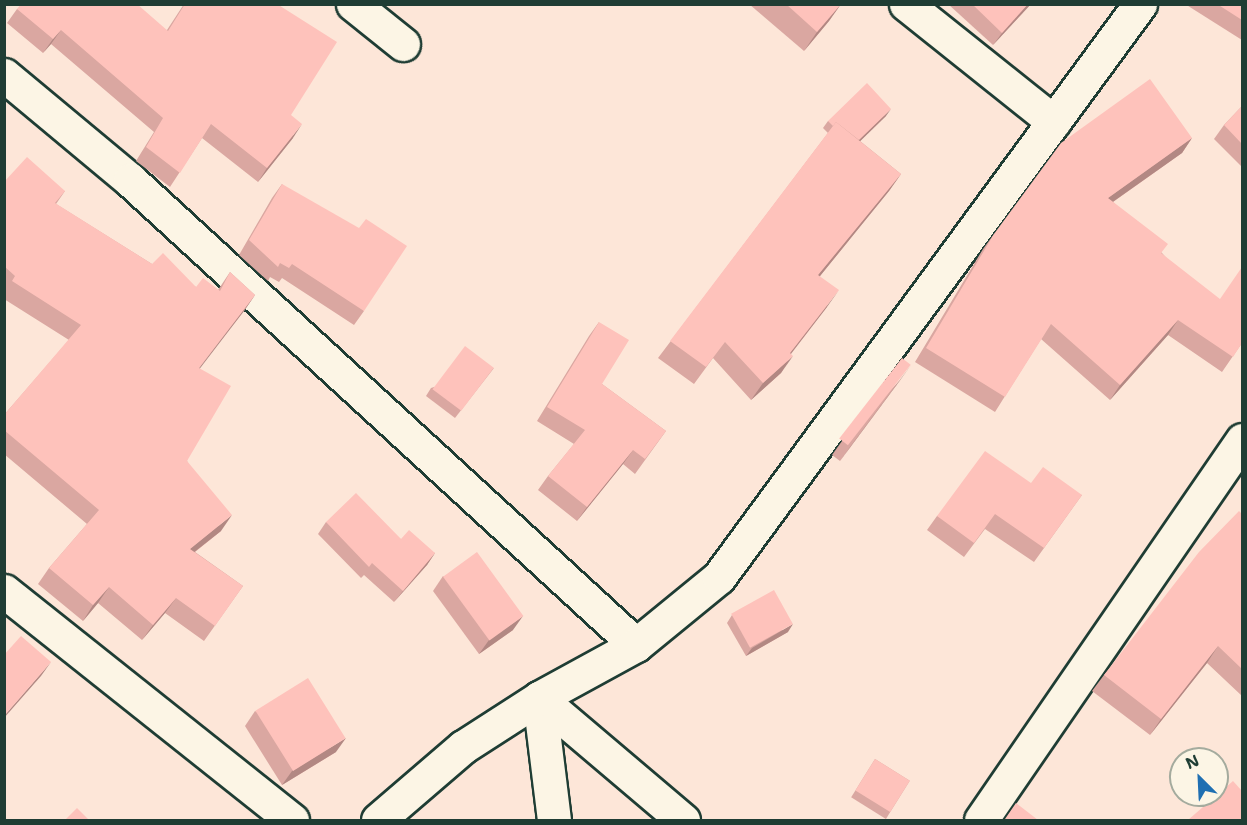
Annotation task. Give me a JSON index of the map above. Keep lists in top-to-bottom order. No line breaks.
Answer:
{"north":"top left"}
